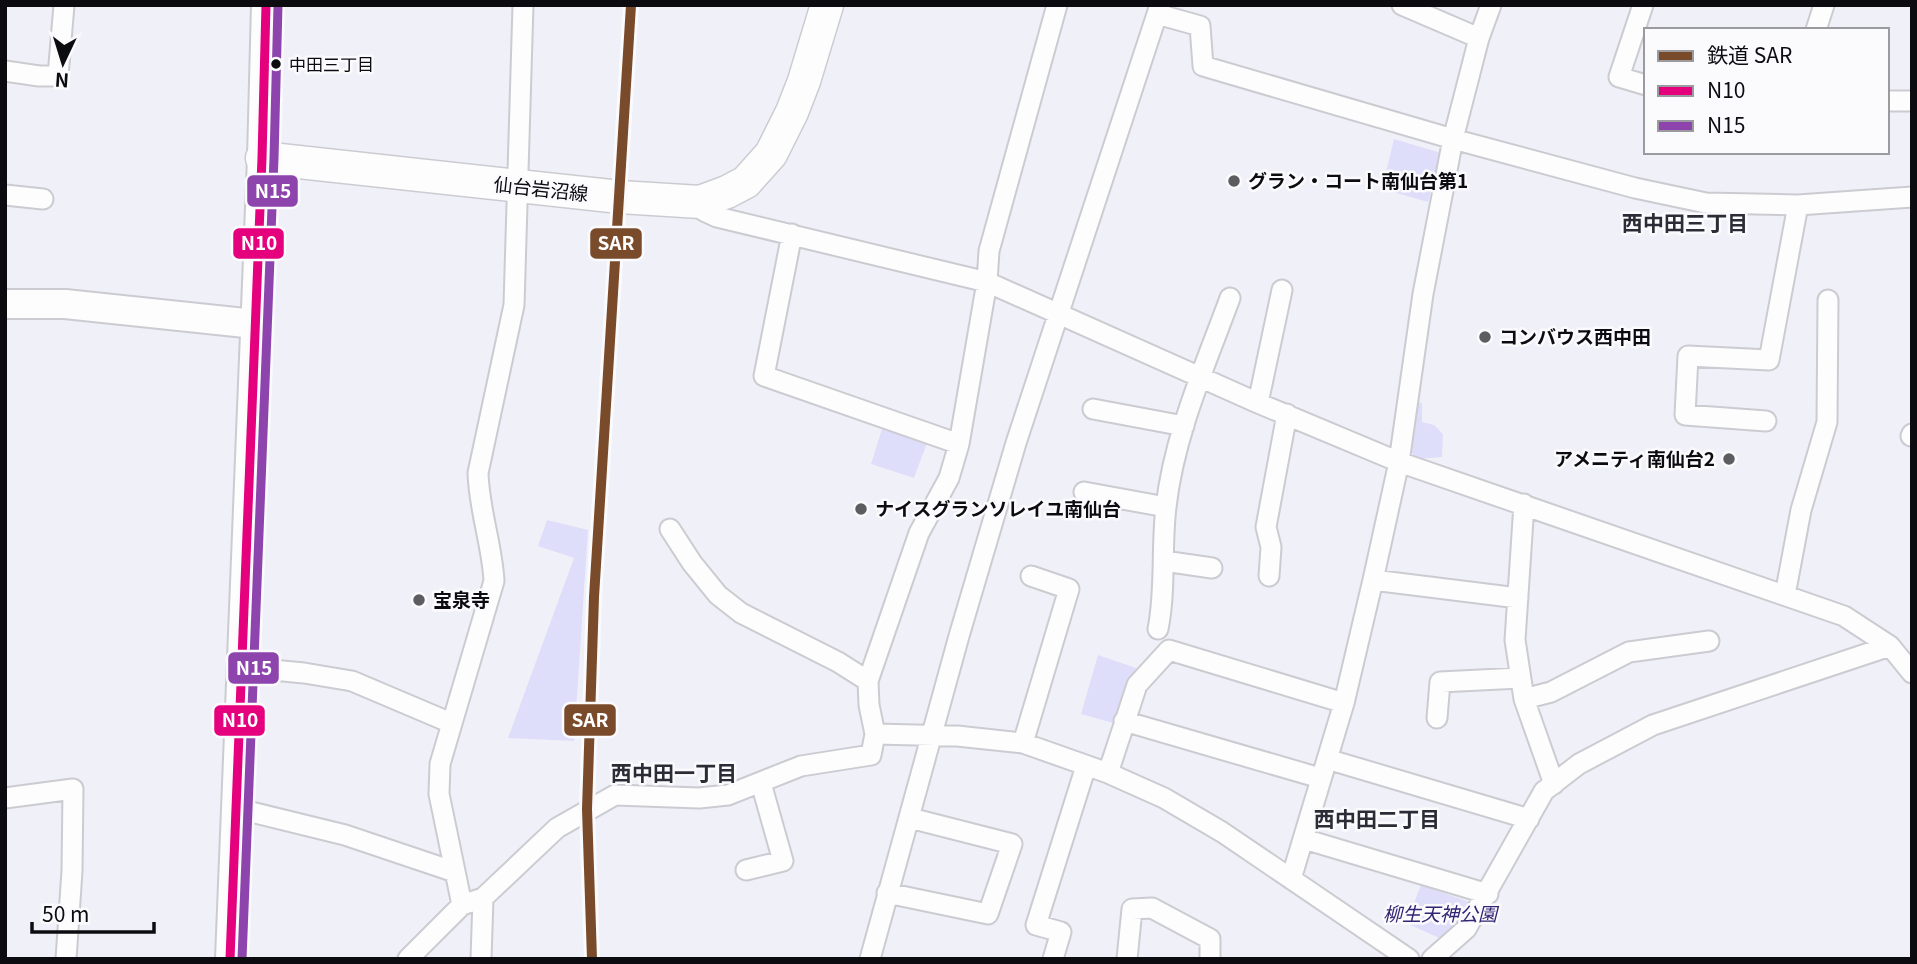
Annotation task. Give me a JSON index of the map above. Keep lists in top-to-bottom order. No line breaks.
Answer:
{"streets":{"main road":["仙台岩沼線"]},"districts":["西中田三丁目","西中田一丁目","西中田二丁目"],"parks":["柳生天神公園"],"places":["中田三丁目","グラン・コート南仙台第1","コンバウス西中田","アメニティ南仙台2","ナイスグランソレイユ南仙台","宝泉寺"],"lines":["rail line SAR","transit line N10","transit line N15"],"legend":["鉄道 SAR","N10","N15"],"scale_bar":"50 m","north":"bottom"}
